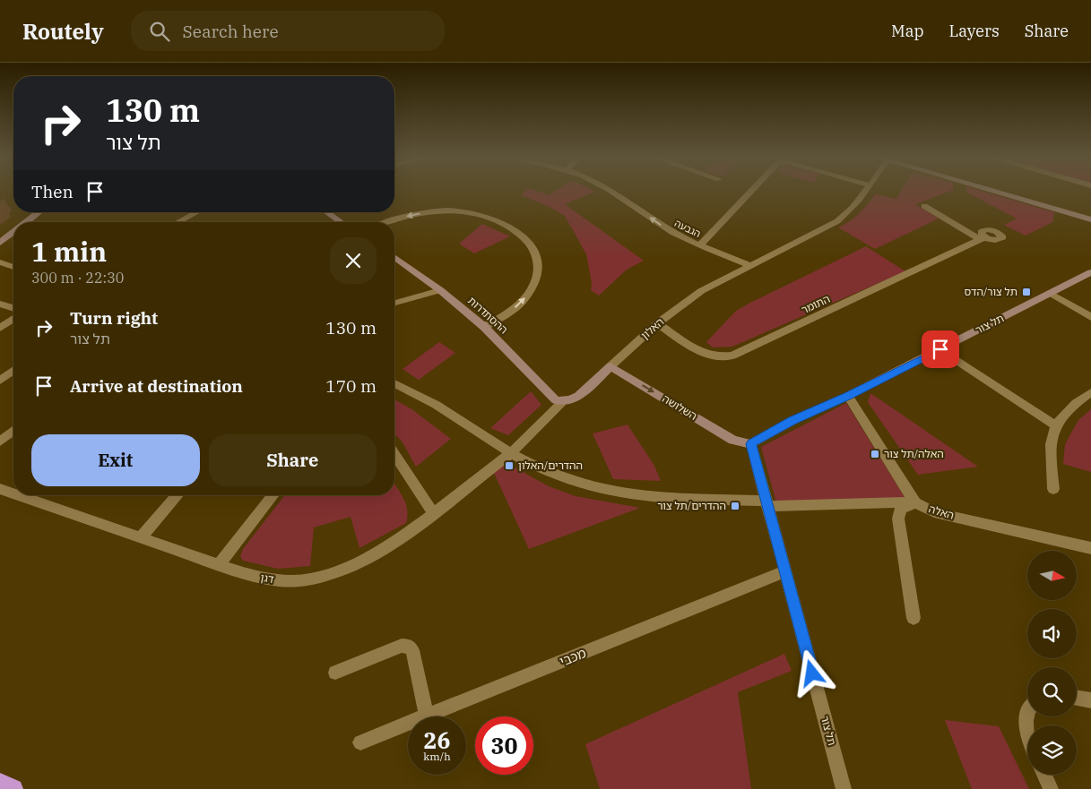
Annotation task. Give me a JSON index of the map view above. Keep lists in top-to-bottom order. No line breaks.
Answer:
{"streets":{"street":["הגבעה","התומר","ההסתדרות","תל צור","האלון","השלושה","האלה","דגן","מכבי"]},"crossings":[["הגבעה","האלון"],["התומר","האלון"],["ההסתדרות","האלון"],["ההסתדרות","דגן"],["תל צור","השלושה"],["תל צור","האלה"],["תל צור","מכבי"],["האלון","השלושה"],["האלון","דגן"]],"one_way":["הגבעה"],"places":{"transit":["תל צור/הדס","האלה/תל צור","ההדרים/האלון","ההדרים/תל צור"]},"north":"right","page":{"header":"Routely","search":"Search here","nav":["Map","Layers","Share"],"turn":["130 m","תל צור"],"then":"Then","heading":["1 min","300 m · 22:30"],"list":[{"name":"Turn right","note":"תל צור","value":"130 m"},{"name":"Arrive at destination","value":"170 m"}],"buttons":["Exit","Share"],"speed":"26 km/h","limit":"30"}}
